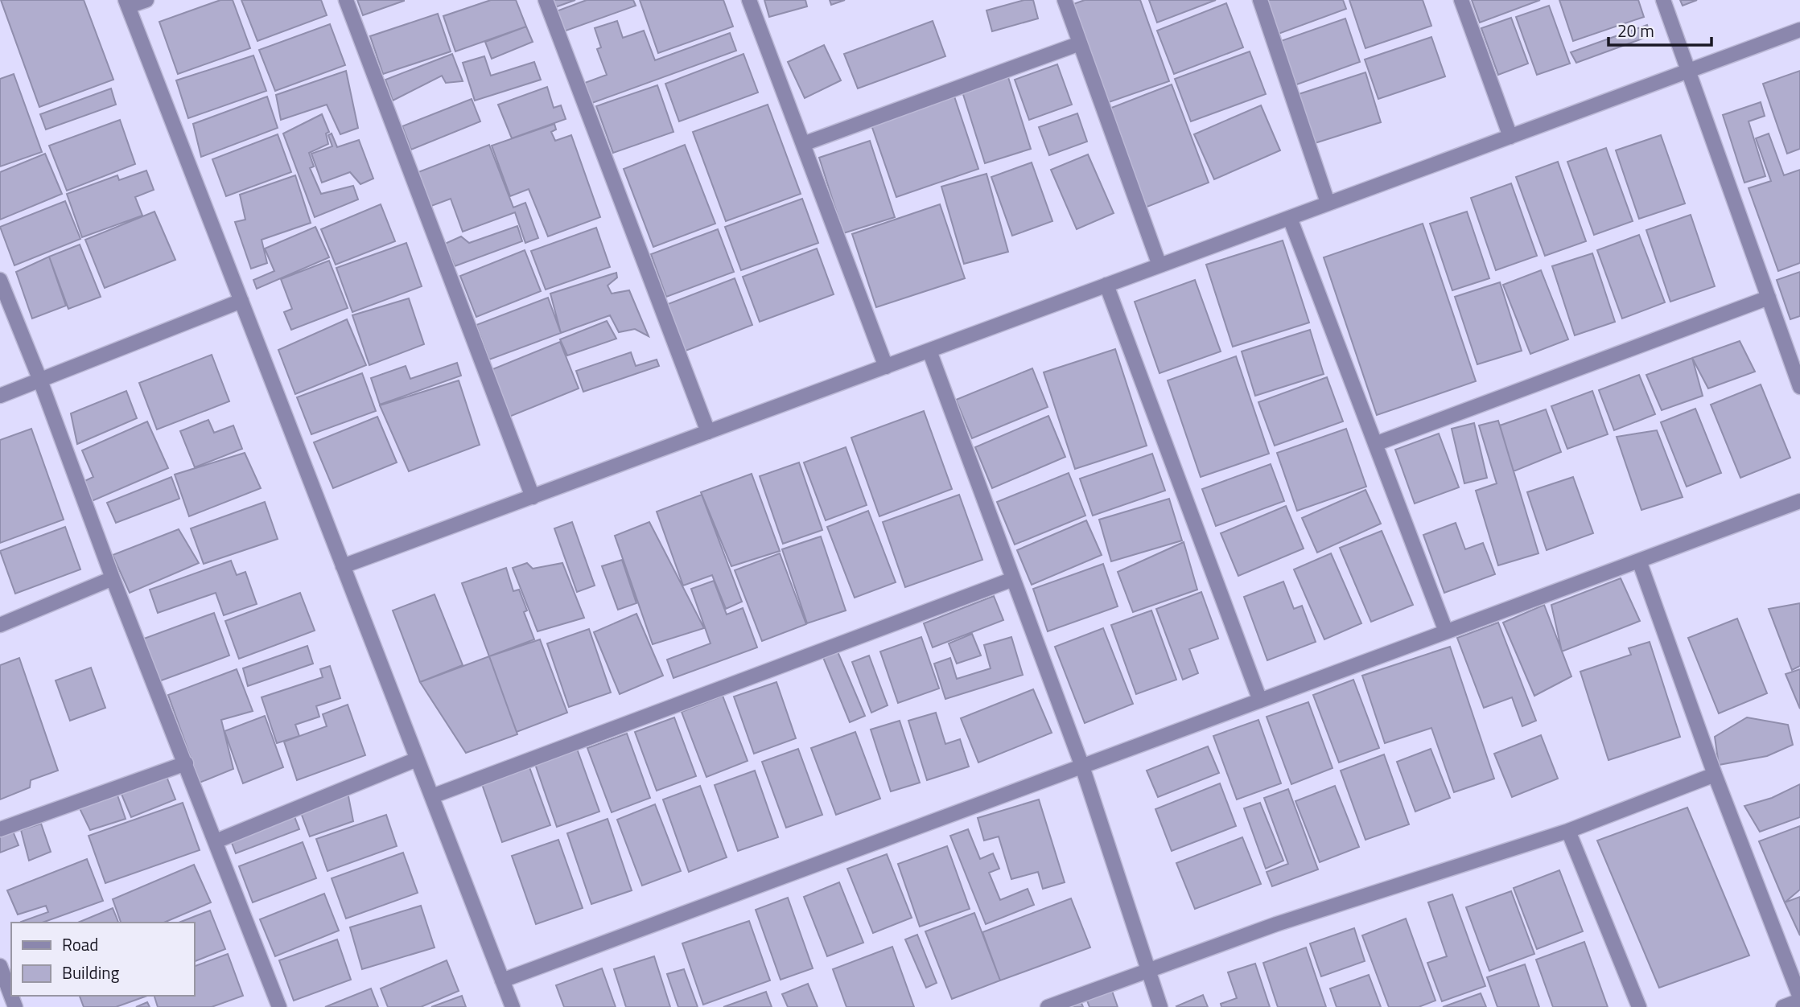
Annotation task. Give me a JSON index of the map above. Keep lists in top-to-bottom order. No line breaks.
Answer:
{"legend":["Road","Building"],"scale_bar":"20 m"}
